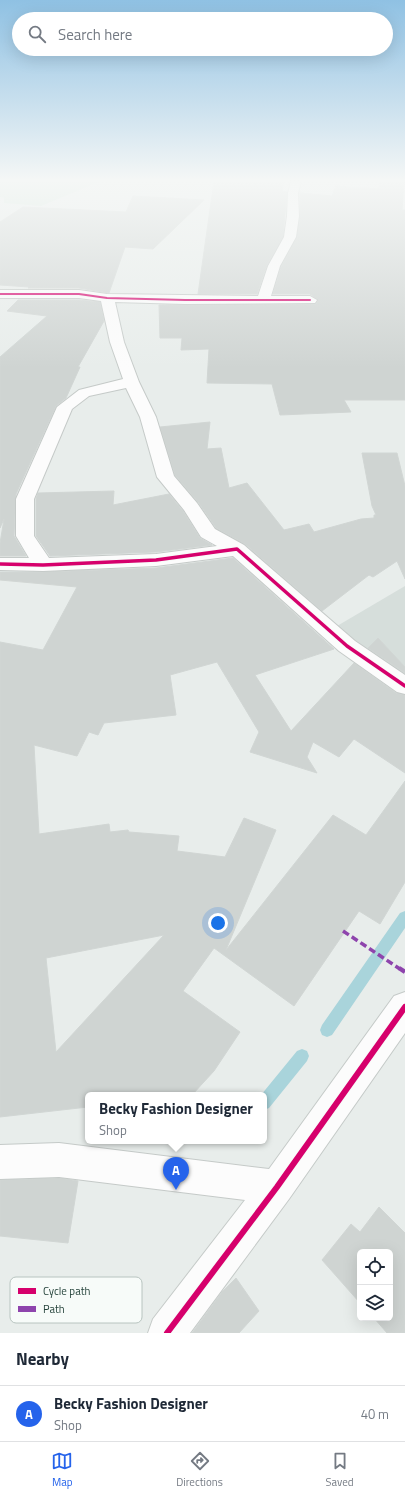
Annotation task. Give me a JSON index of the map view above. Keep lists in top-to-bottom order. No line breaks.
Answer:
{"legend":["Cycle path","Path"],"page":{"search":"Search here","popup":["Becky Fashion Designer","Shop"],"pins":"A","heading":"Nearby","list":[{"mark":"A","name":"Becky Fashion Designer","note":"Shop","value":"40 m"}],"nav":["Map","Directions","Saved"]}}
